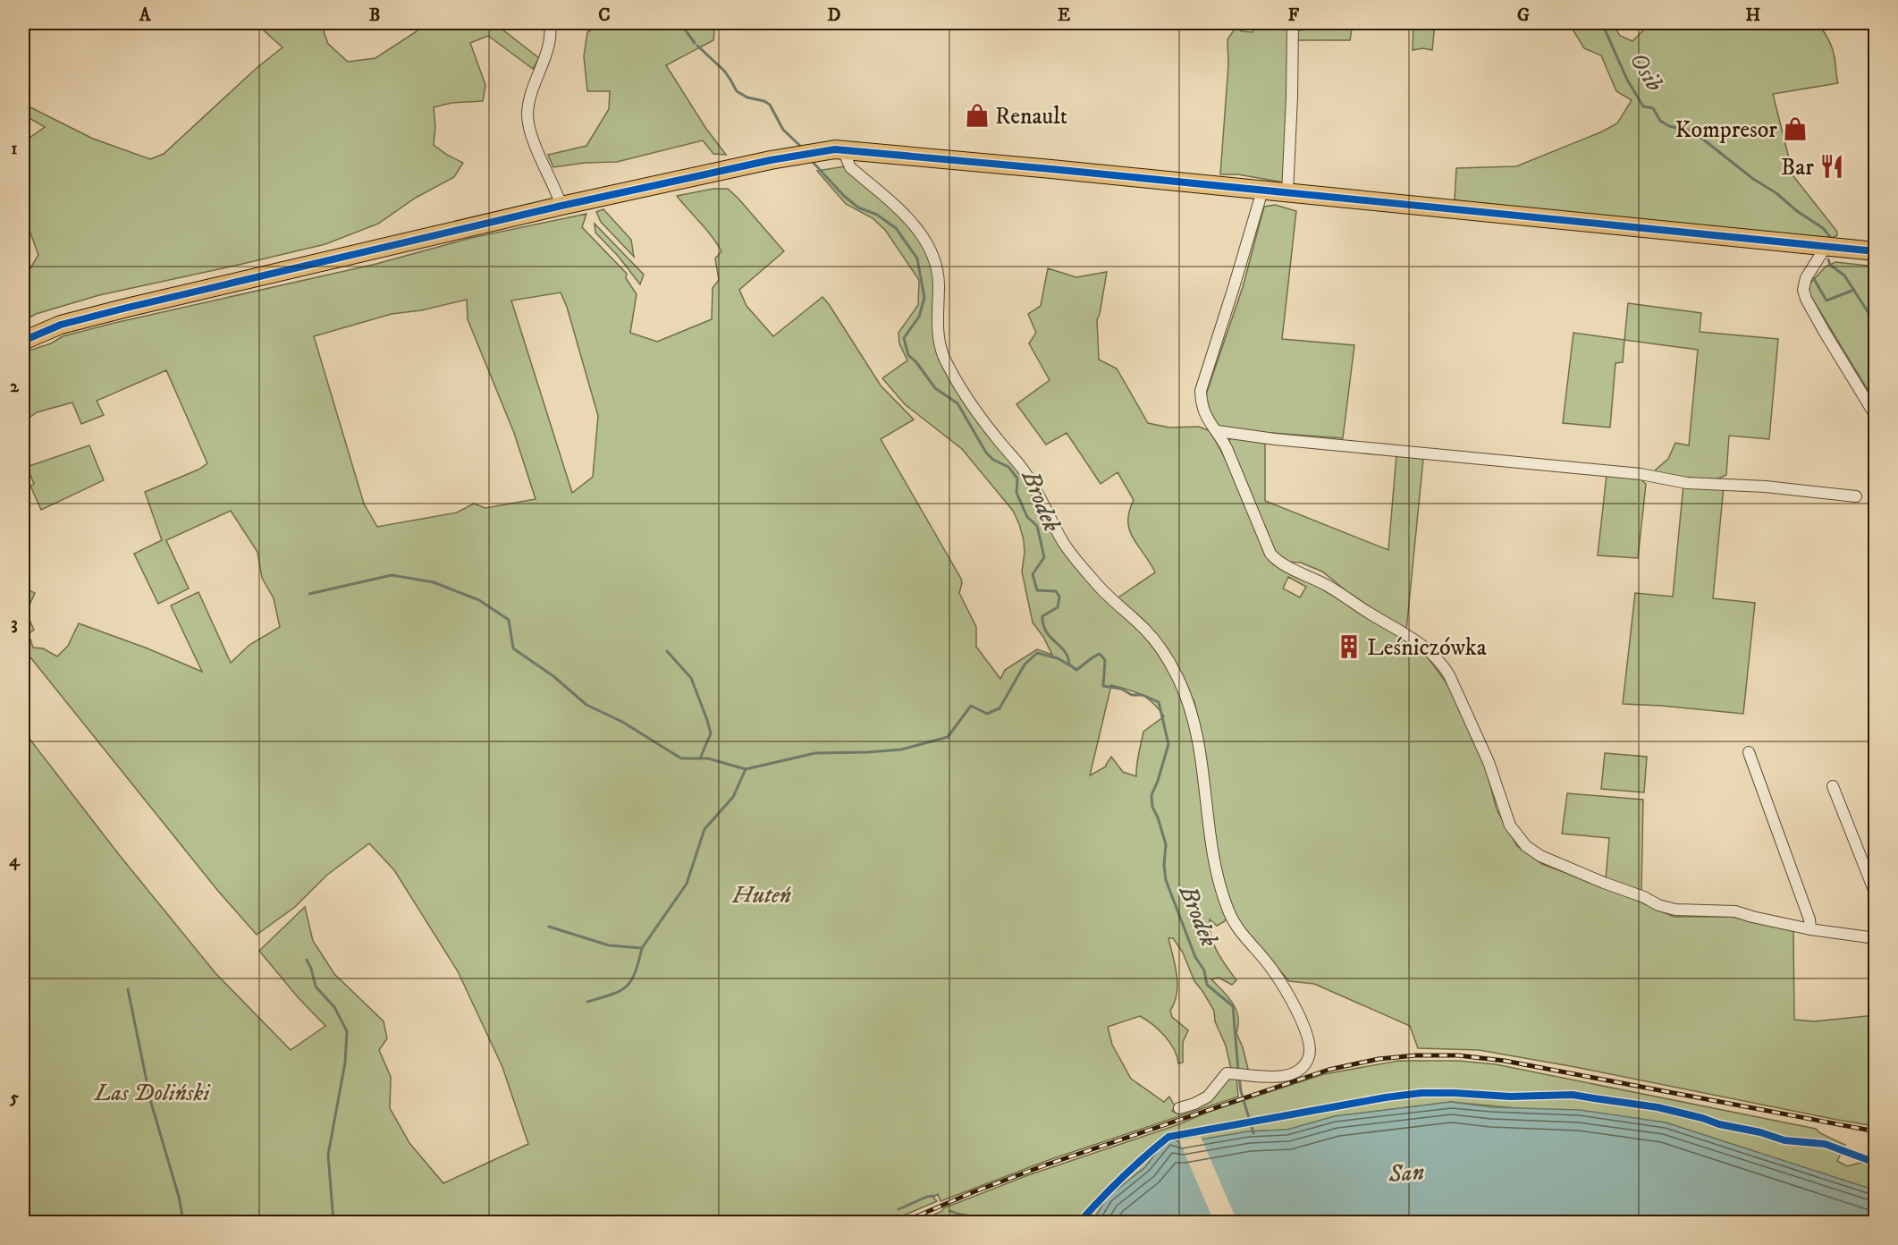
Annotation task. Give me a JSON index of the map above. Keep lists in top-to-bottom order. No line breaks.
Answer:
{"water":["Osib","Brodek","San"],"parks":["Huteń","Las Doliński"],"places":{"shop":["Renault","Kompresor"],"restaurant":["Bar"],"building":["Leśniczówka"]},"grid":{"columns":["A","B","C","D","E","F","G","H"],"rows":["1","2","3","4","5"]}}
